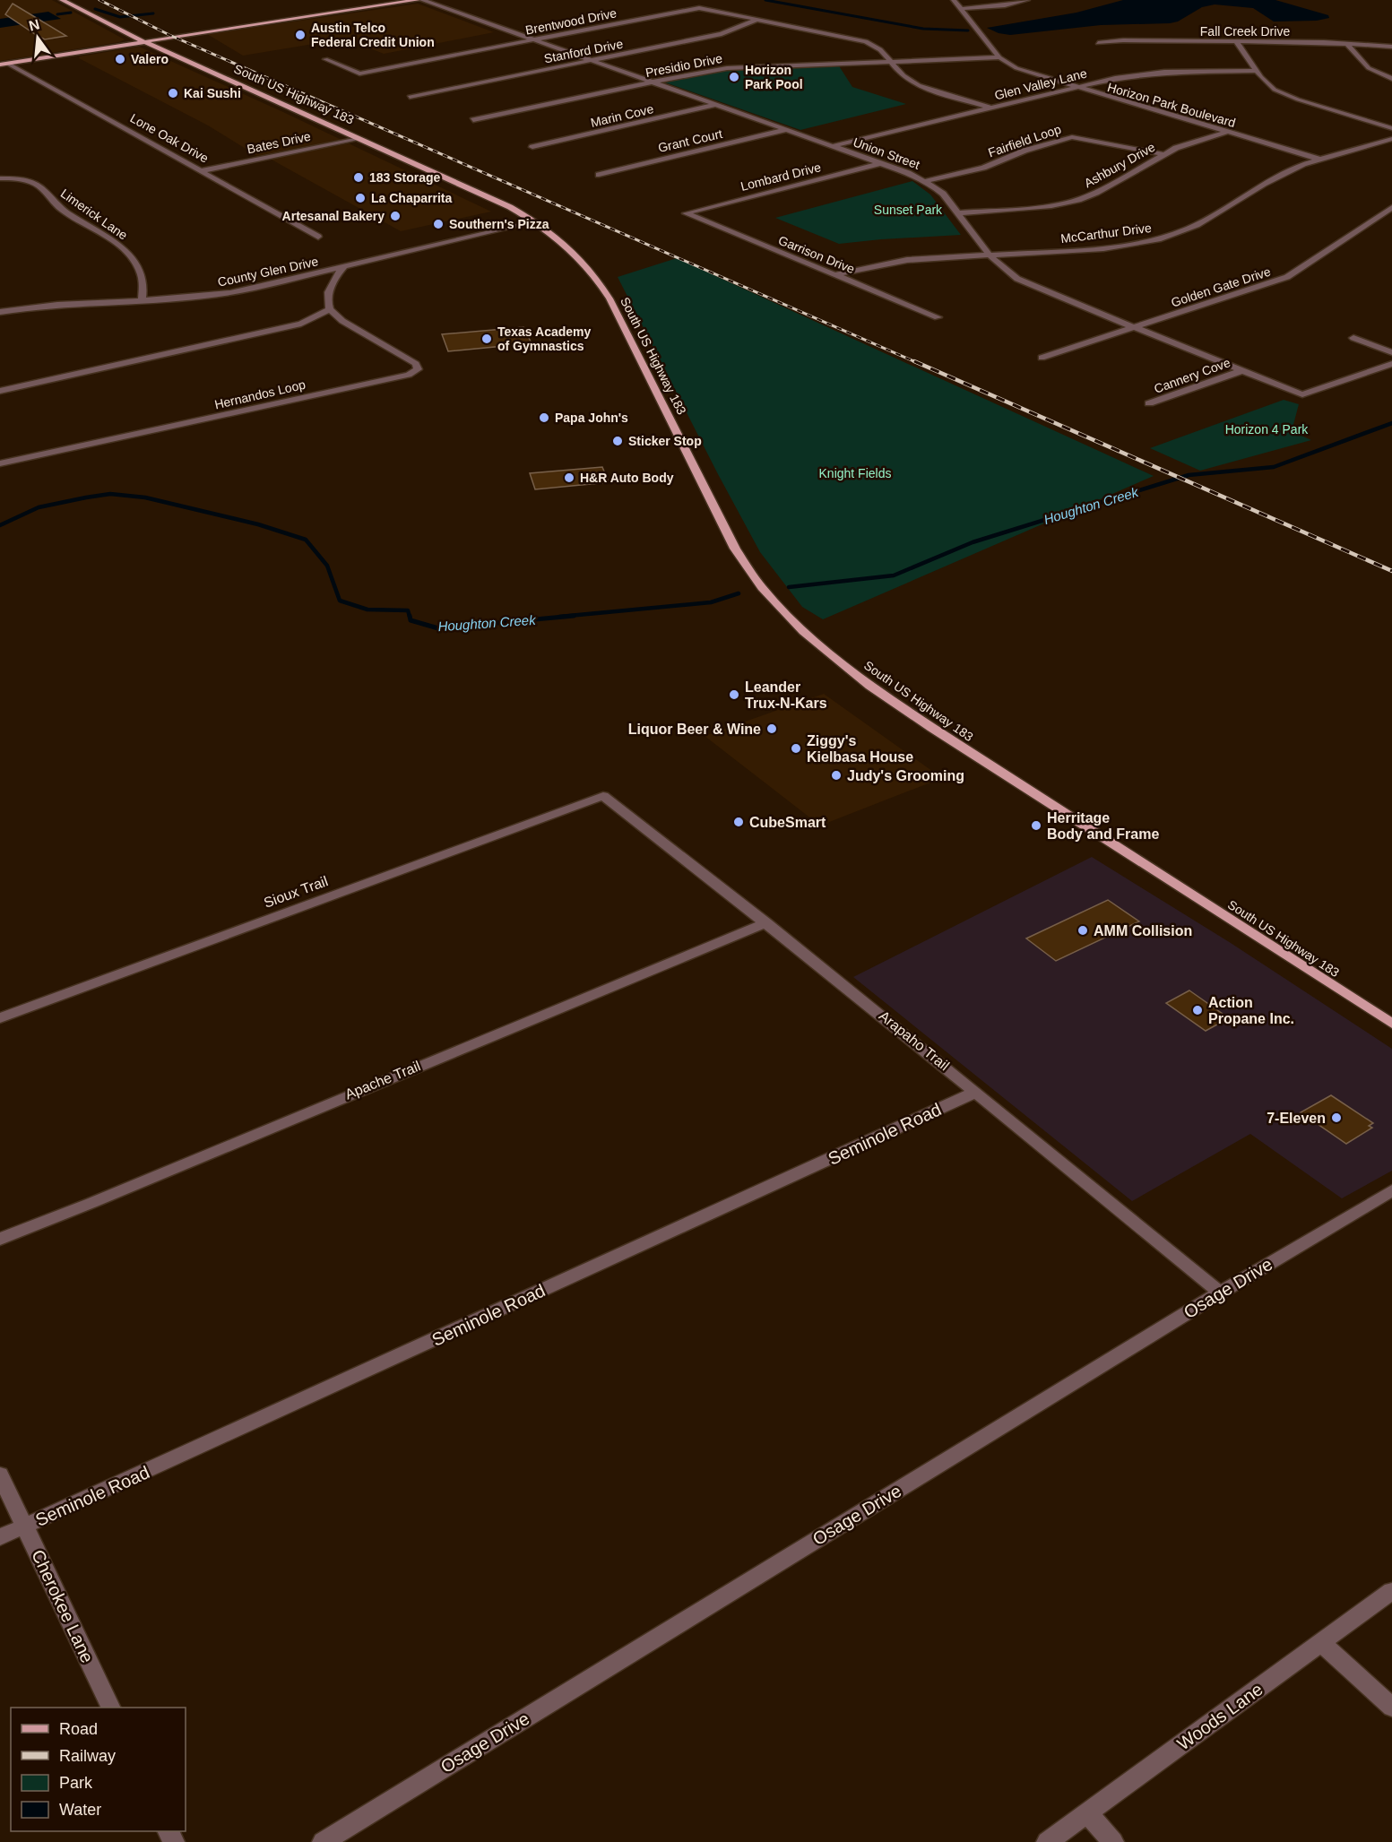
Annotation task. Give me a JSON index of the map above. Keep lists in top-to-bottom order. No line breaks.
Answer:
{"streets":{"main road":["South US Highway 183"],"street":["Brentwood Drive","Fall Creek Drive","Stanford Drive","Presidio Drive","Glen Valley Lane","Horizon Park Boulevard","Marin Cove","Lone Oak Drive","Grant Court","Fairfield Loop","Bates Drive","Union Street","Ashbury Drive","Lombard Drive","Limerick Lane","McCarthur Drive","Garrison Drive","County Glen Drive","Golden Gate Drive","Cannery Cove","Hernandos Loop","Sioux Trail","Arapaho Trail","Apache Trail","Seminole Road","Osage Drive","Cherokee Lane","Woods Lane"]},"crossings":[["Brentwood Drive","Stanford Drive"],["Brentwood Drive","Presidio Drive"],["Brentwood Drive","Glen Valley Lane"],["Brentwood Drive","Union Street"],["Stanford Drive","Union Street"],["Presidio Drive","Horizon Park Boulevard"],["Presidio Drive","Union Street"],["Glen Valley Lane","Horizon Park Boulevard"],["Glen Valley Lane","Union Street"],["South US Highway 183","Bates Drive"],["South US Highway 183","County Glen Drive"],["Horizon Park Boulevard","Ashbury Drive"],["Horizon Park Boulevard","McCarthur Drive"],["Marin Cove","Union Street"],["Lone Oak Drive","Bates Drive"],["Grant Court","Union Street"],["Fairfield Loop","Union Street"],["Fairfield Loop","Ashbury Drive"],["Union Street","Ashbury Drive"],["Union Street","Lombard Drive"],["Union Street","McCarthur Drive"],["Union Street","Golden Gate Drive"],["Union Street","Cannery Cove"],["Lombard Drive","Garrison Drive"],["Limerick Lane","County Glen Drive"],["McCarthur Drive","Garrison Drive"],["Sioux Trail","Arapaho Trail"],["Arapaho Trail","Apache Trail"],["Arapaho Trail","Seminole Road"],["Arapaho Trail","Osage Drive"],["Seminole Road","Cherokee Lane"]],"water":["Houghton Creek"],"parks":["Sunset Park","Horizon 4 Park","Knight Fields"],"places":["Austin Telco Federal Credit Union","Valero","Horizon Park Pool","Kai Sushi","183 Storage","La Chaparrita","Artesanal Bakery","Southern's Pizza","Texas Academy of Gymnastics","Papa John's","Sticker Stop","H&R Auto Body","Leander Trux-N-Kars","Liquor Beer & Wine","Ziggy's Kielbasa House","Judy's Grooming","CubeSmart","Herritage Body and Frame","AMM Collision","Action Propane Inc.","7-Eleven"],"legend":["Road","Railway","Park","Water"],"north":"top"}
